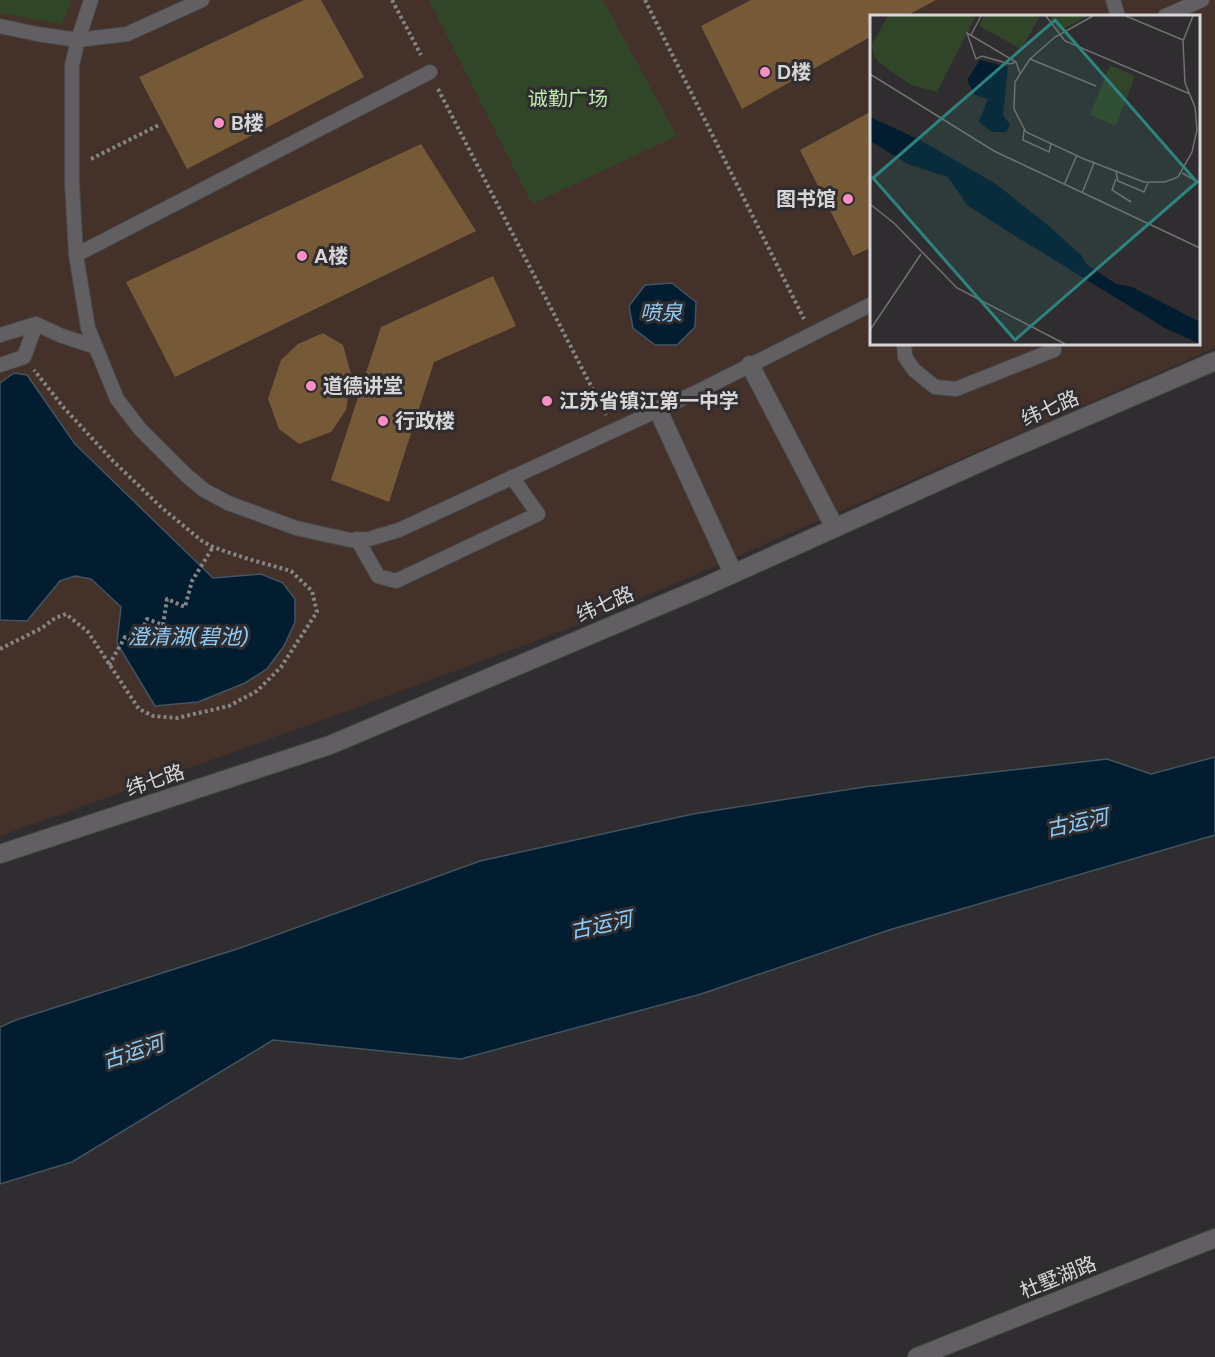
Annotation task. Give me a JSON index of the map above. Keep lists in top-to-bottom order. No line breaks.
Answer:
{"streets":{"street":["纬七路","杜墅湖路"]},"water":["喷泉","澄清湖(碧池)","古运河"],"parks":["诚勤广场"],"places":["D楼","B楼","图书馆","A楼","道德讲堂","江苏省镇江第一中学","行政楼"]}
